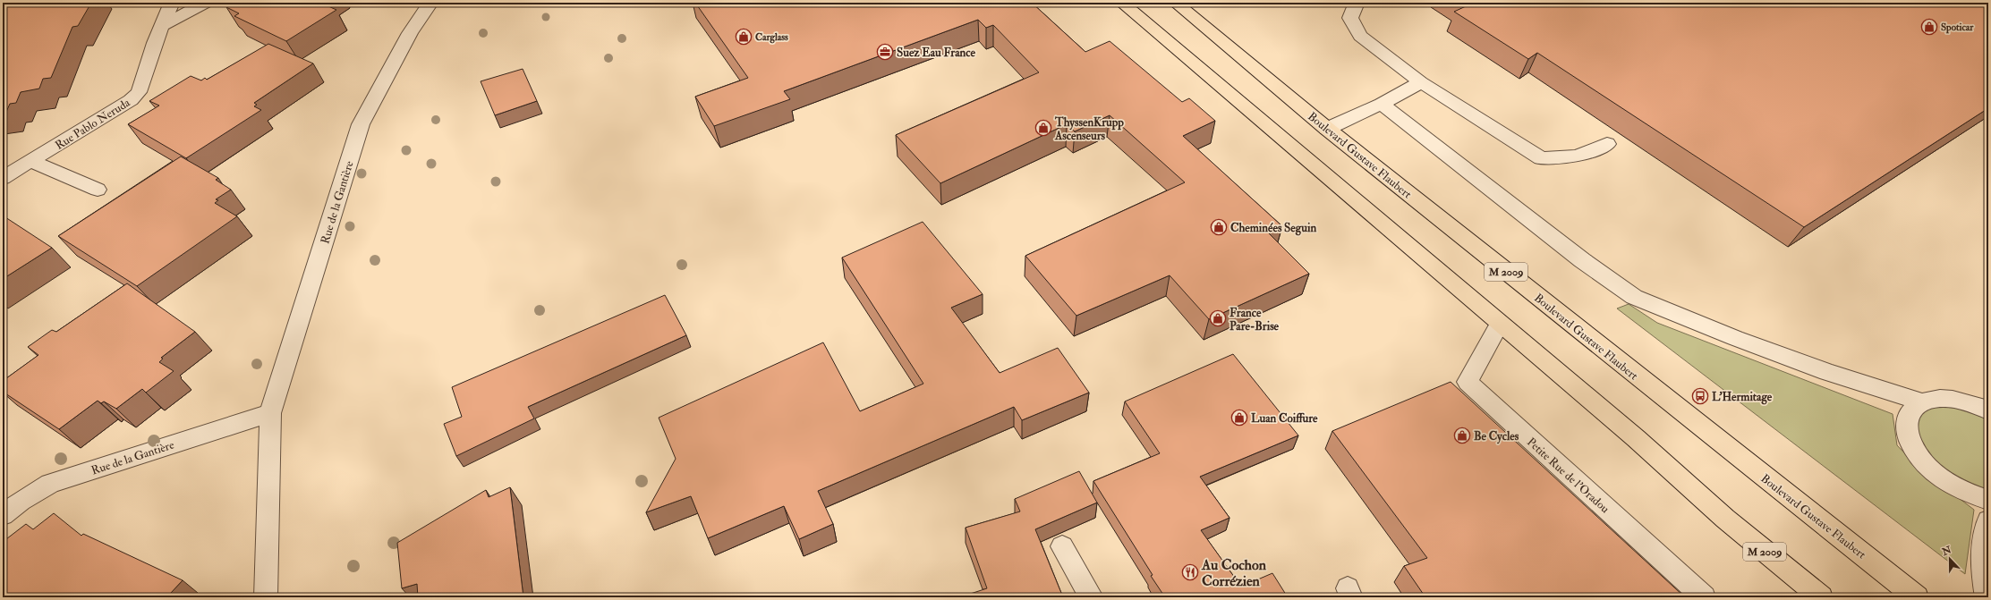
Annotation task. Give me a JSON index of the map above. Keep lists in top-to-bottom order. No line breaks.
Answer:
{"streets":{"main road":["Boulevard Gustave Flaubert","M 2009"],"street":["Rue Pablo Neruda","Rue de la Gantière","Petite Rue de l'Oradou"]},"crossings":[["M 2009","Petite Rue de l'Oradou"]],"places":{"shop":["Spoticar","Carglass","ThyssenKrupp Ascenseurs","Cheminées Seguin","France Pare-Brise","Luan Coiffure","Be Cycles"],"office":["Suez Eau France"],"bus stop":["L'Hermitage"],"restaurant":["Au Cochon Corrézien"]},"north":"top"}
